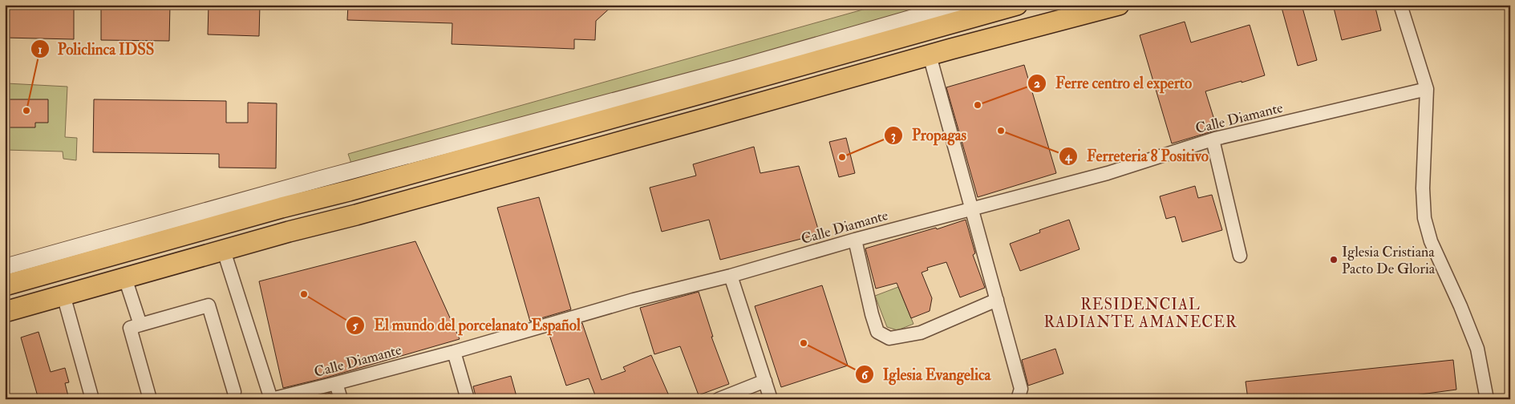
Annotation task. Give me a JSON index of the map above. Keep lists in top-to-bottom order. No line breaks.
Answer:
{"streets":{"street":["Calle Diamante"]},"districts":["RESIDENCIAL RADIANTE AMANECER"],"places":["Ferre centro el experto","Policlinca IDSS","Ferreteria 8 Positivo","Propagas","Iglesia Cristiana Pacto De Gloria","El mundo del porcelanato Español","Iglesia Evangelica"]}
